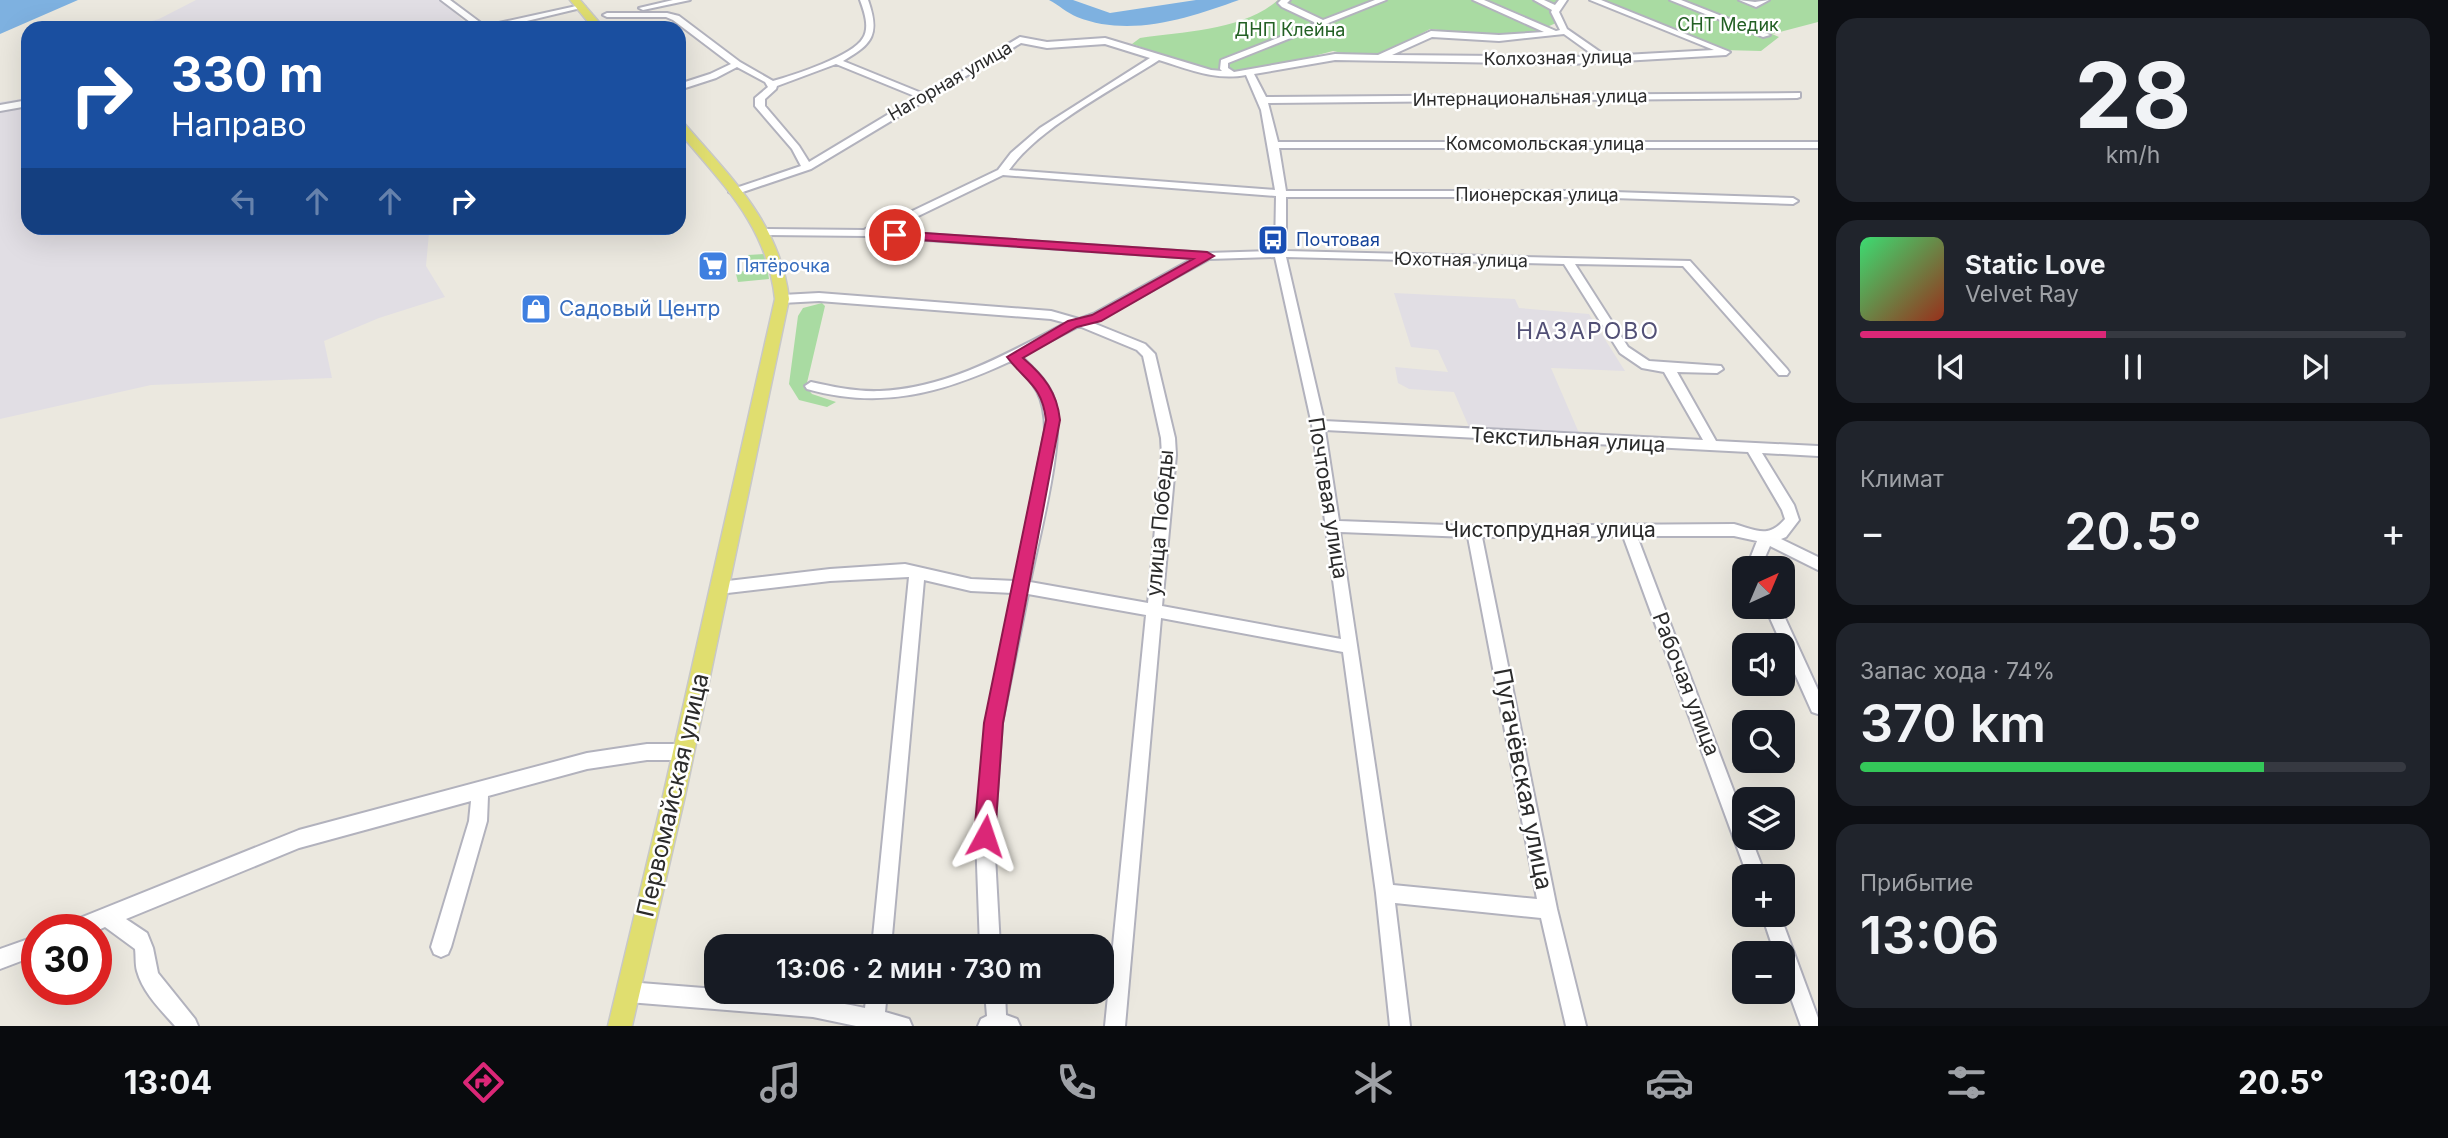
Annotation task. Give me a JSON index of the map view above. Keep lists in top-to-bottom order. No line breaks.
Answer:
{"streets":{"main road":["Первомайская улица"],"street":["Колхозная улица","Нагорная улица","Интернациональная улица","Комсомольская улица","Пионерская улица","Юхотная улица","Текстильная улица","Почтовая улица","улица Победы","Чистопрудная улица","Рабочая улица","Пугачёвская улица"]},"crossings":[["Колхозная улица","Почтовая улица"],["Интернациональная улица","Почтовая улица"],["Комсомольская улица","Почтовая улица"],["Пионерская улица","Почтовая улица"],["Юхотная улица","Почтовая улица"],["Юхотная улица","Первомайская улица"],["Текстильная улица","Почтовая улица"],["Почтовая улица","Чистопрудная улица"],["улица Победы","Первомайская улица"],["Чистопрудная улица","Рабочая улица"],["Чистопрудная улица","Пугачёвская улица"]],"districts":["НАЗАРОВО"],"parks":["СНТ Медик","ДНП Клейна"],"places":{"bus stop":["Почтовая"],"supermarket":["Пятёрочка"],"shop":["Садовый Центр"]},"north":"top right","page":{"tile":[["28","km/h"],"Климат",["Запас хода · 74%","370 km"],["Прибытие","13:06"]],"turn":["330 m","Направо"],"song":["Static Love","Velvet Ray"],"heat":["−","20.5°","+"],"map_buttons":["+","−"],"limit":"30","trip":"13:06 · 2 мин · 730 m","tabs":["13:04","20.5°"]}}
